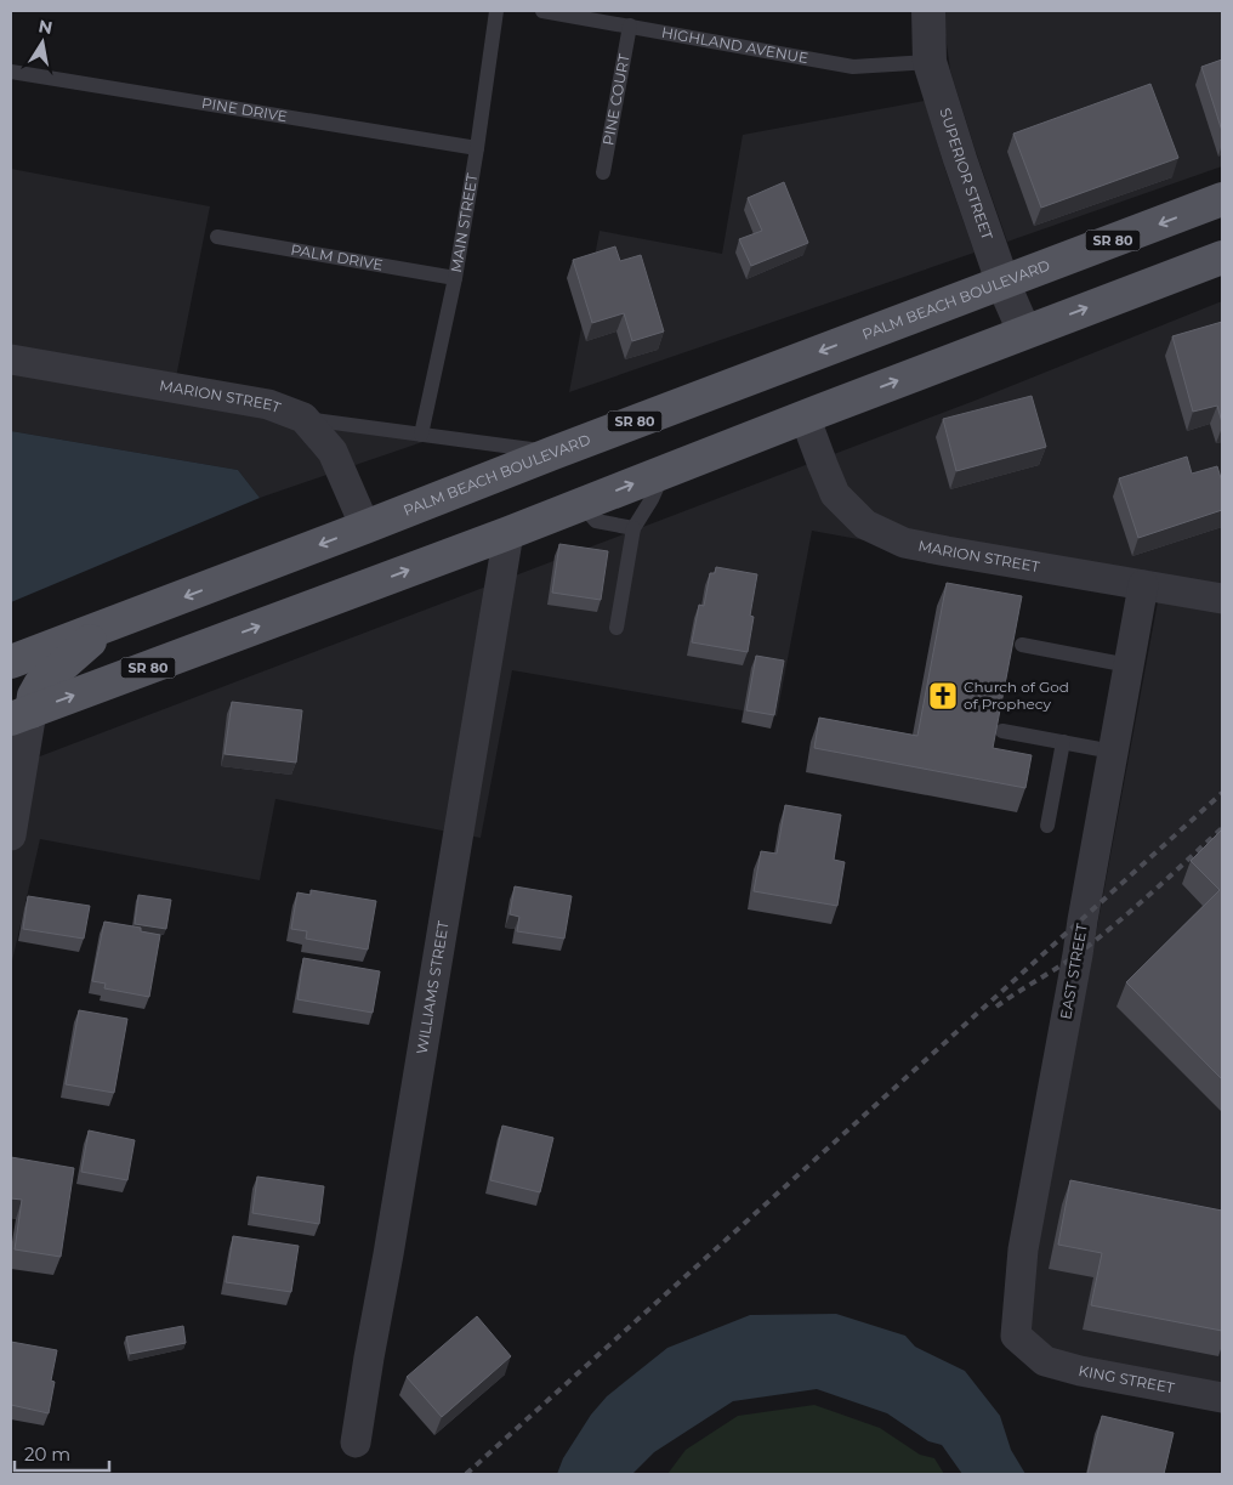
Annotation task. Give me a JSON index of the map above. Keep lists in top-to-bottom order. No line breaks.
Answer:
{"streets":{"main road":["SR 80","PALM BEACH BOULEVARD"],"street":["SUPERIOR STREET","MARION STREET","EAST STREET","WILLIAMS STREET","KING STREET"],"lane":["HIGHLAND AVENUE","PINE COURT","PINE DRIVE","MAIN STREET","PALM DRIVE"]},"crossings":[["HIGHLAND AVENUE","PINE COURT"],["HIGHLAND AVENUE","SUPERIOR STREET"],["PINE DRIVE","MAIN STREET"],["SUPERIOR STREET","SR 80"],["SUPERIOR STREET","PALM BEACH BOULEVARD"],["MAIN STREET","PALM DRIVE"],["SR 80","MARION STREET"],["SR 80","WILLIAMS STREET"],["PALM BEACH BOULEVARD","MARION STREET"],["MARION STREET","EAST STREET"],["EAST STREET","KING STREET"]],"places":{"church":["Church of God of Prophecy"]},"scale_bar":"20 m","north":"top"}
